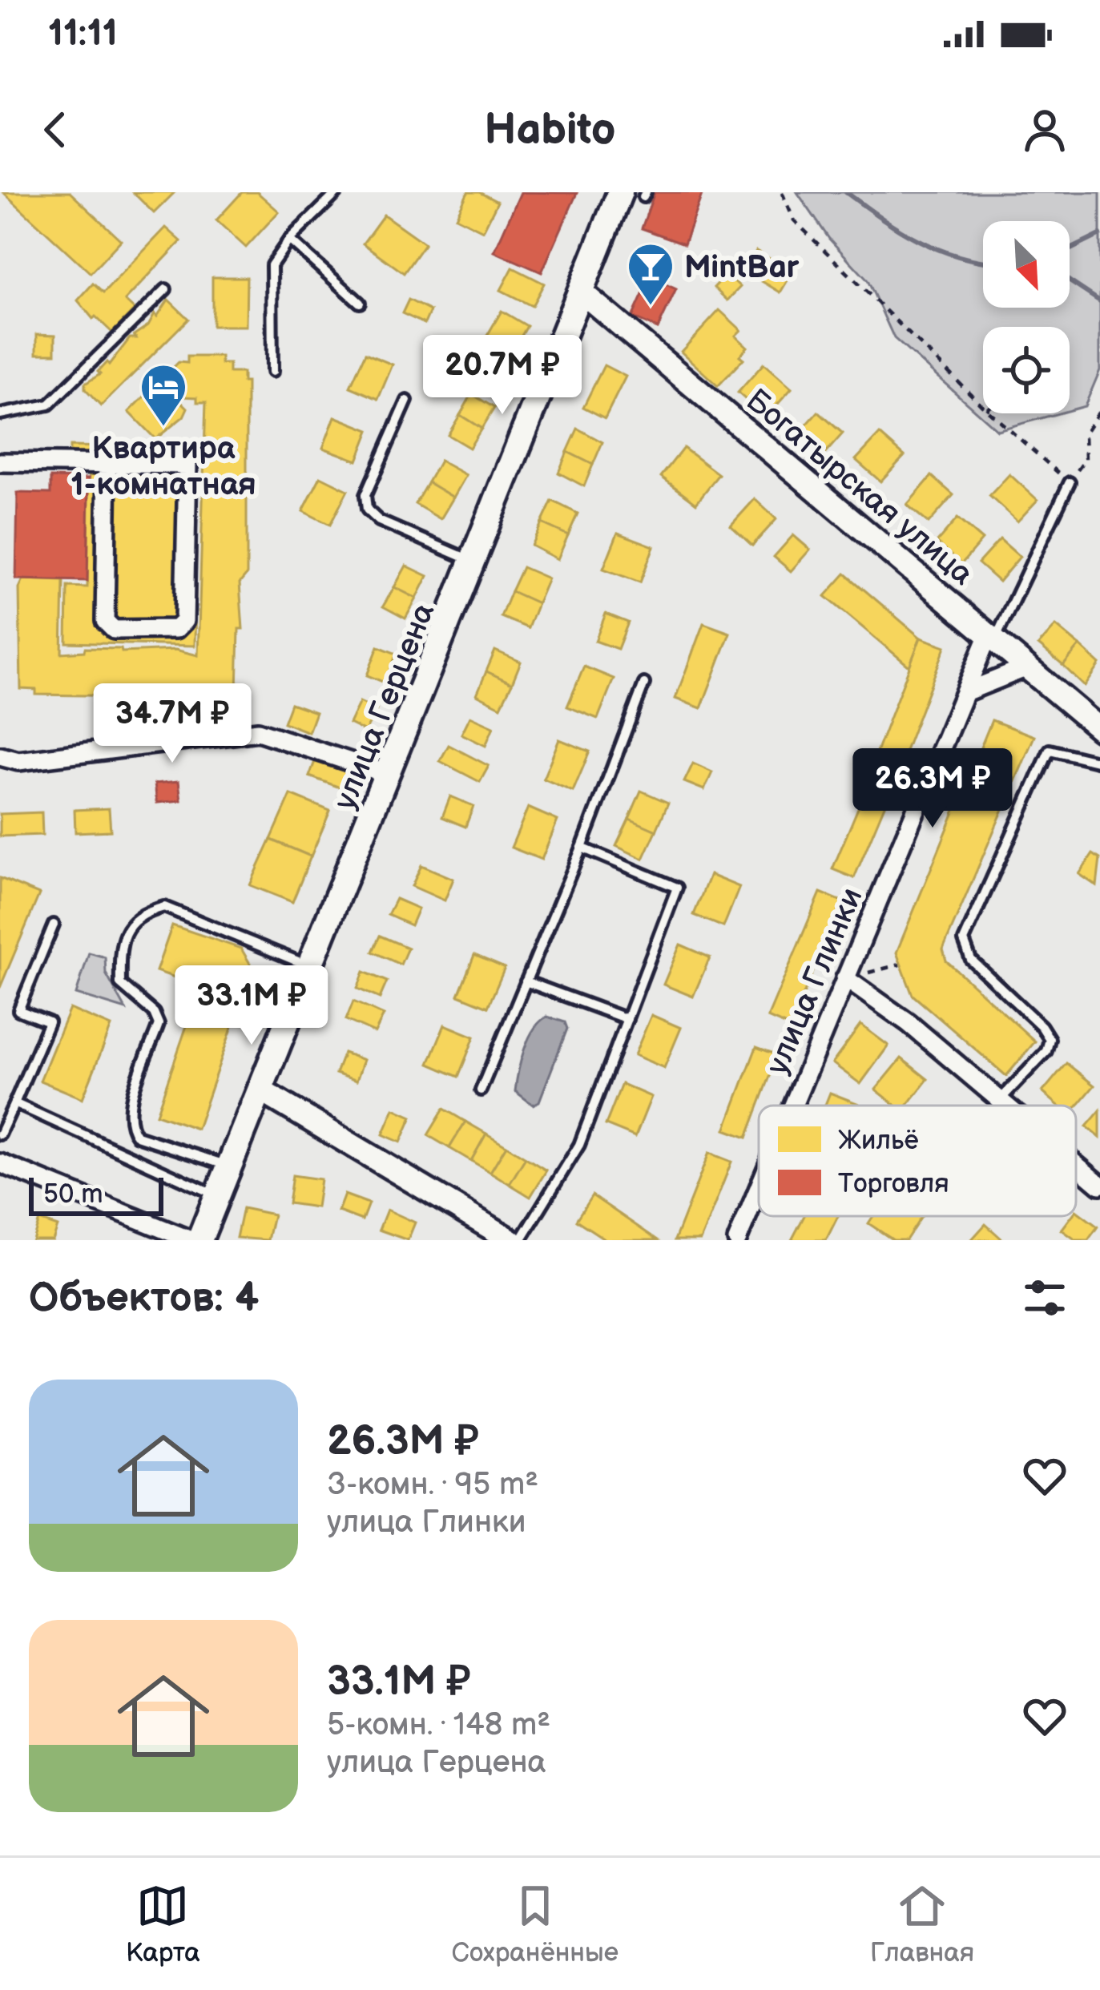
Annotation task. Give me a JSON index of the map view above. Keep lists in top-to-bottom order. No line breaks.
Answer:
{"streets":{"main road":["улица Герцена"],"street":["Богатырская улица","улица Глинки"]},"crossings":[["Богатырская улица","улица Герцена"],["Богатырская улица","улица Глинки"]],"places":{"bar":["MintBar"],"hotel":["Квартира 1-комнатная"]},"legend":["Жильё","Торговля"],"scale_bar":"50 m","north":"bottom right","page":{"status":"11:11","header":"Habito","price":["20.7M ₽","34.7M ₽","26.3M ₽","33.1M ₽"],"scale":"50 m","heading":"Объектов: 4","list":[{"name":"26.3M ₽","note":"3-комн. · 95 m² · улица Глинки"},{"name":"33.1M ₽","note":"5-комн. · 148 m² · улица Герцена"}],"tabs":["Карта","Сохранённые","Главная"]}}
